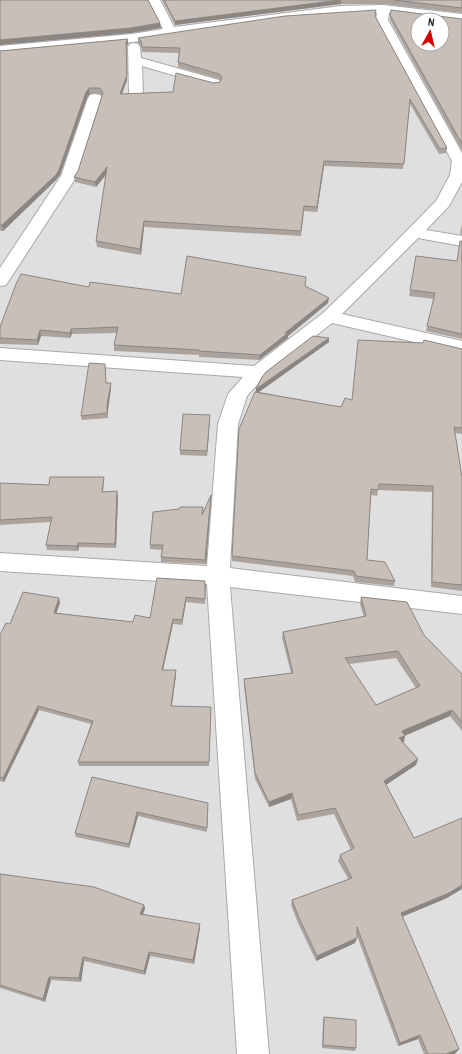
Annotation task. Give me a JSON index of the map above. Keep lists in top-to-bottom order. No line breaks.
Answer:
{"north":"top"}
